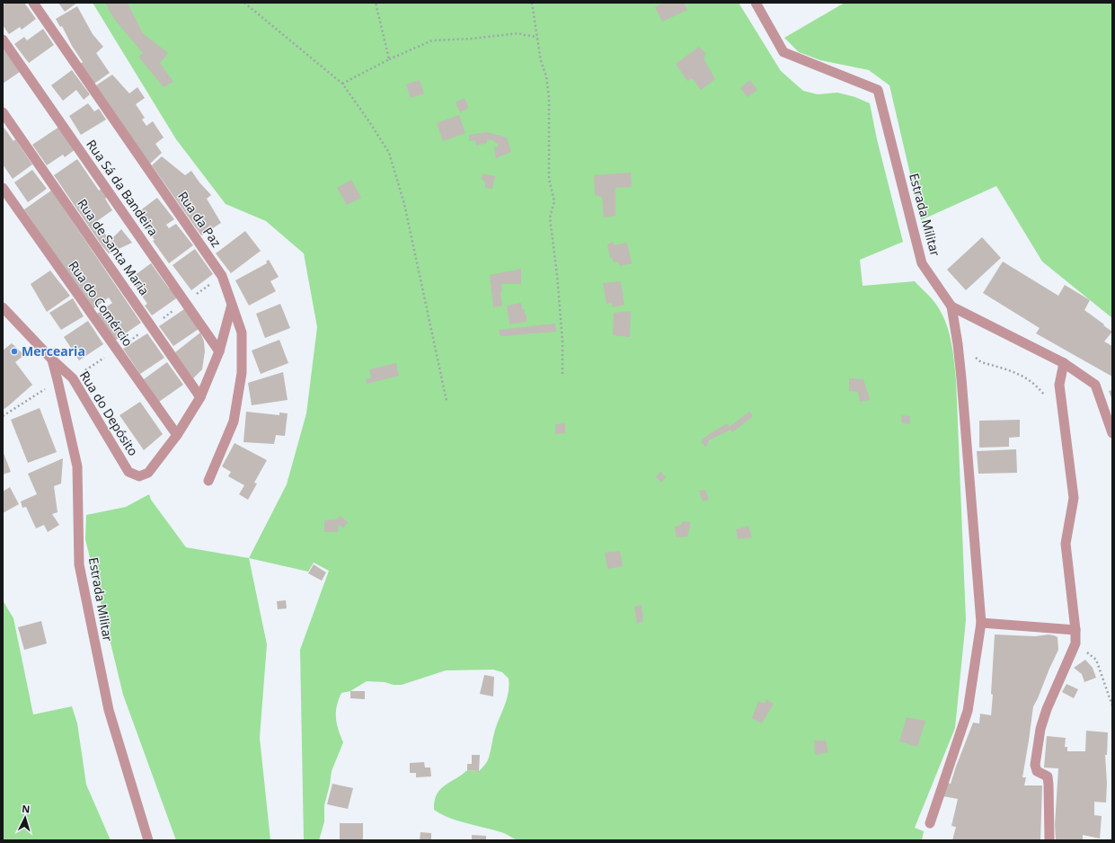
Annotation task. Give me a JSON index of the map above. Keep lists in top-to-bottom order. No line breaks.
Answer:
{"streets":{"street":["Rua Sá da Bandeira","Estrada Militar","Rua da Paz","Rua de Santa Maria","Rua do Comércio","Rua do Depósito"]},"crossings":[["Rua Sá da Bandeira","Rua do Depósito"],["Estrada Militar","Rua do Depósito"],["Rua da Paz","Rua do Depósito"],["Rua de Santa Maria","Rua do Depósito"],["Rua do Comércio","Rua do Depósito"]],"places":["Mercearia"],"north":"top"}
